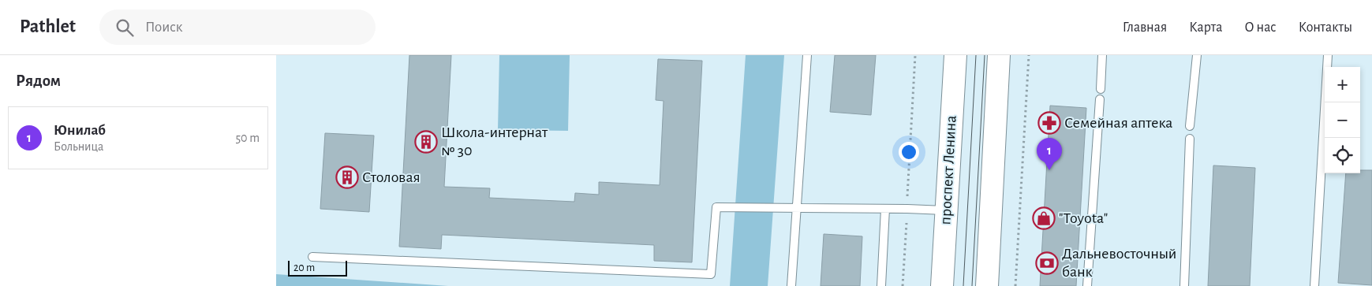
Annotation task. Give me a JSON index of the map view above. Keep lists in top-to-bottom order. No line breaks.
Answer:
{"streets":{"highway":["проспект Ленина"]},"places":{"pharmacy":["Семейная аптека"],"building":["Школа-интернат № 30","Столовая"],"shop":["\"Toyota\""],"bank":["Дальневосточный банк"]},"scale_bar":"20 m","page":{"header":"Pathlet","search":"Поиск","nav":["Главная","Карта","О нас","Контакты"],"heading":"Рядом","map_buttons":["+","−"],"list":[{"mark":"1","name":"Юнилаб","note":"Больница","value":"50 m"}],"pins":"1","scale":"20 m"}}
